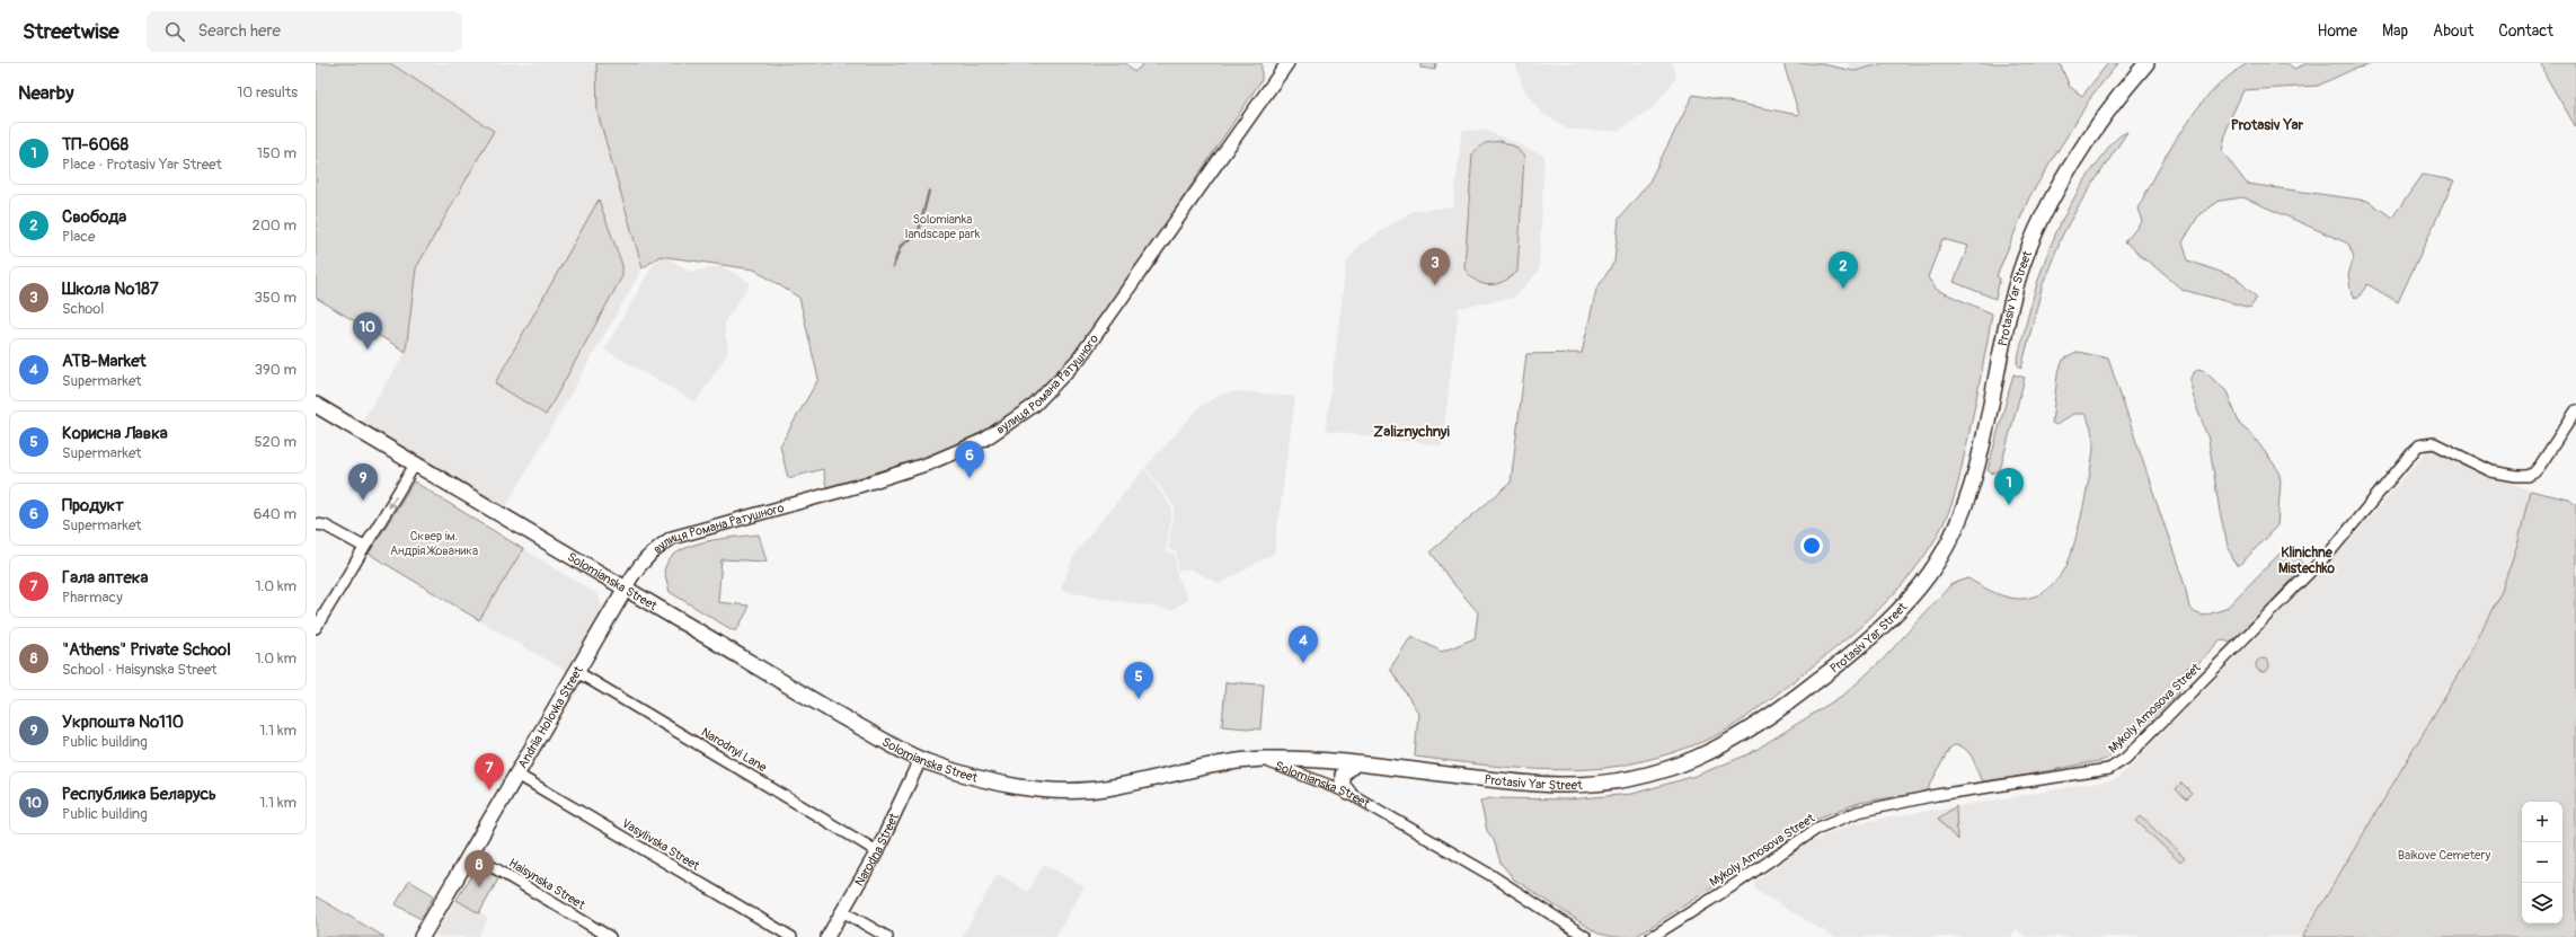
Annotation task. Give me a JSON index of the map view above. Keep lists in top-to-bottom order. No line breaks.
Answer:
{"streets":{"main road":["Protasiv Yar Street","Solomianska Street","Andriia Holovka Street"],"street":["вулиця Романа Ратушного","Mykoly Amosova Street","Narodnyi Lane","Vasylivska Street","Narodna Street","Haisynska Street"]},"crossings":[["Protasiv Yar Street","Solomianska Street"],["вулиця Романа Ратушного","Solomianska Street"],["вулиця Романа Ратушного","Andriia Holovka Street"],["Solomianska Street","Andriia Holovka Street"],["Solomianska Street","Narodna Street"],["Andriia Holovka Street","Narodnyi Lane"],["Andriia Holovka Street","Vasylivska Street"],["Andriia Holovka Street","Haisynska Street"],["Narodnyi Lane","Narodna Street"]],"districts":["Protasiv Yar","Zaliznychnyi","Klinichne Mistechko"],"parks":["Solomianka landscape park","Сквер ім. Андрія Жованика","Baikove Cemetery"],"page":{"header":"Streetwise","search":"Search here","nav":["Home","Map","About","Contact"],"heading":["Nearby","10 results"],"list":[{"mark":"1","name":"ТП-6068","note":"Place · Protasiv Yar Street","value":"150 m"},{"mark":"2","name":"Свобода","note":"Place","value":"200 m"},{"mark":"3","name":"Школа №187","note":"School","value":"350 m"},{"mark":"4","name":"ATB-Market","note":"Supermarket","value":"390 m"},{"mark":"5","name":"Корисна Лавка","note":"Supermarket","value":"520 m"},{"mark":"6","name":"Продукт","note":"Supermarket","value":"640 m"},{"mark":"7","name":"Гала аптека","note":"Pharmacy","value":"1.0 km"},{"mark":"8","name":"\"Athens\" Private School","note":"School · Haisynska Street","value":"1.0 km"},{"mark":"9","name":"Укрпошта №110","note":"Public building","value":"1.1 km"},{"mark":"10","name":"Республика Беларусь","note":"Public building","value":"1.1 km"}],"pins":["3","2","10","6","9","1","4","5","7","8"],"map_buttons":["+","−"]}}
